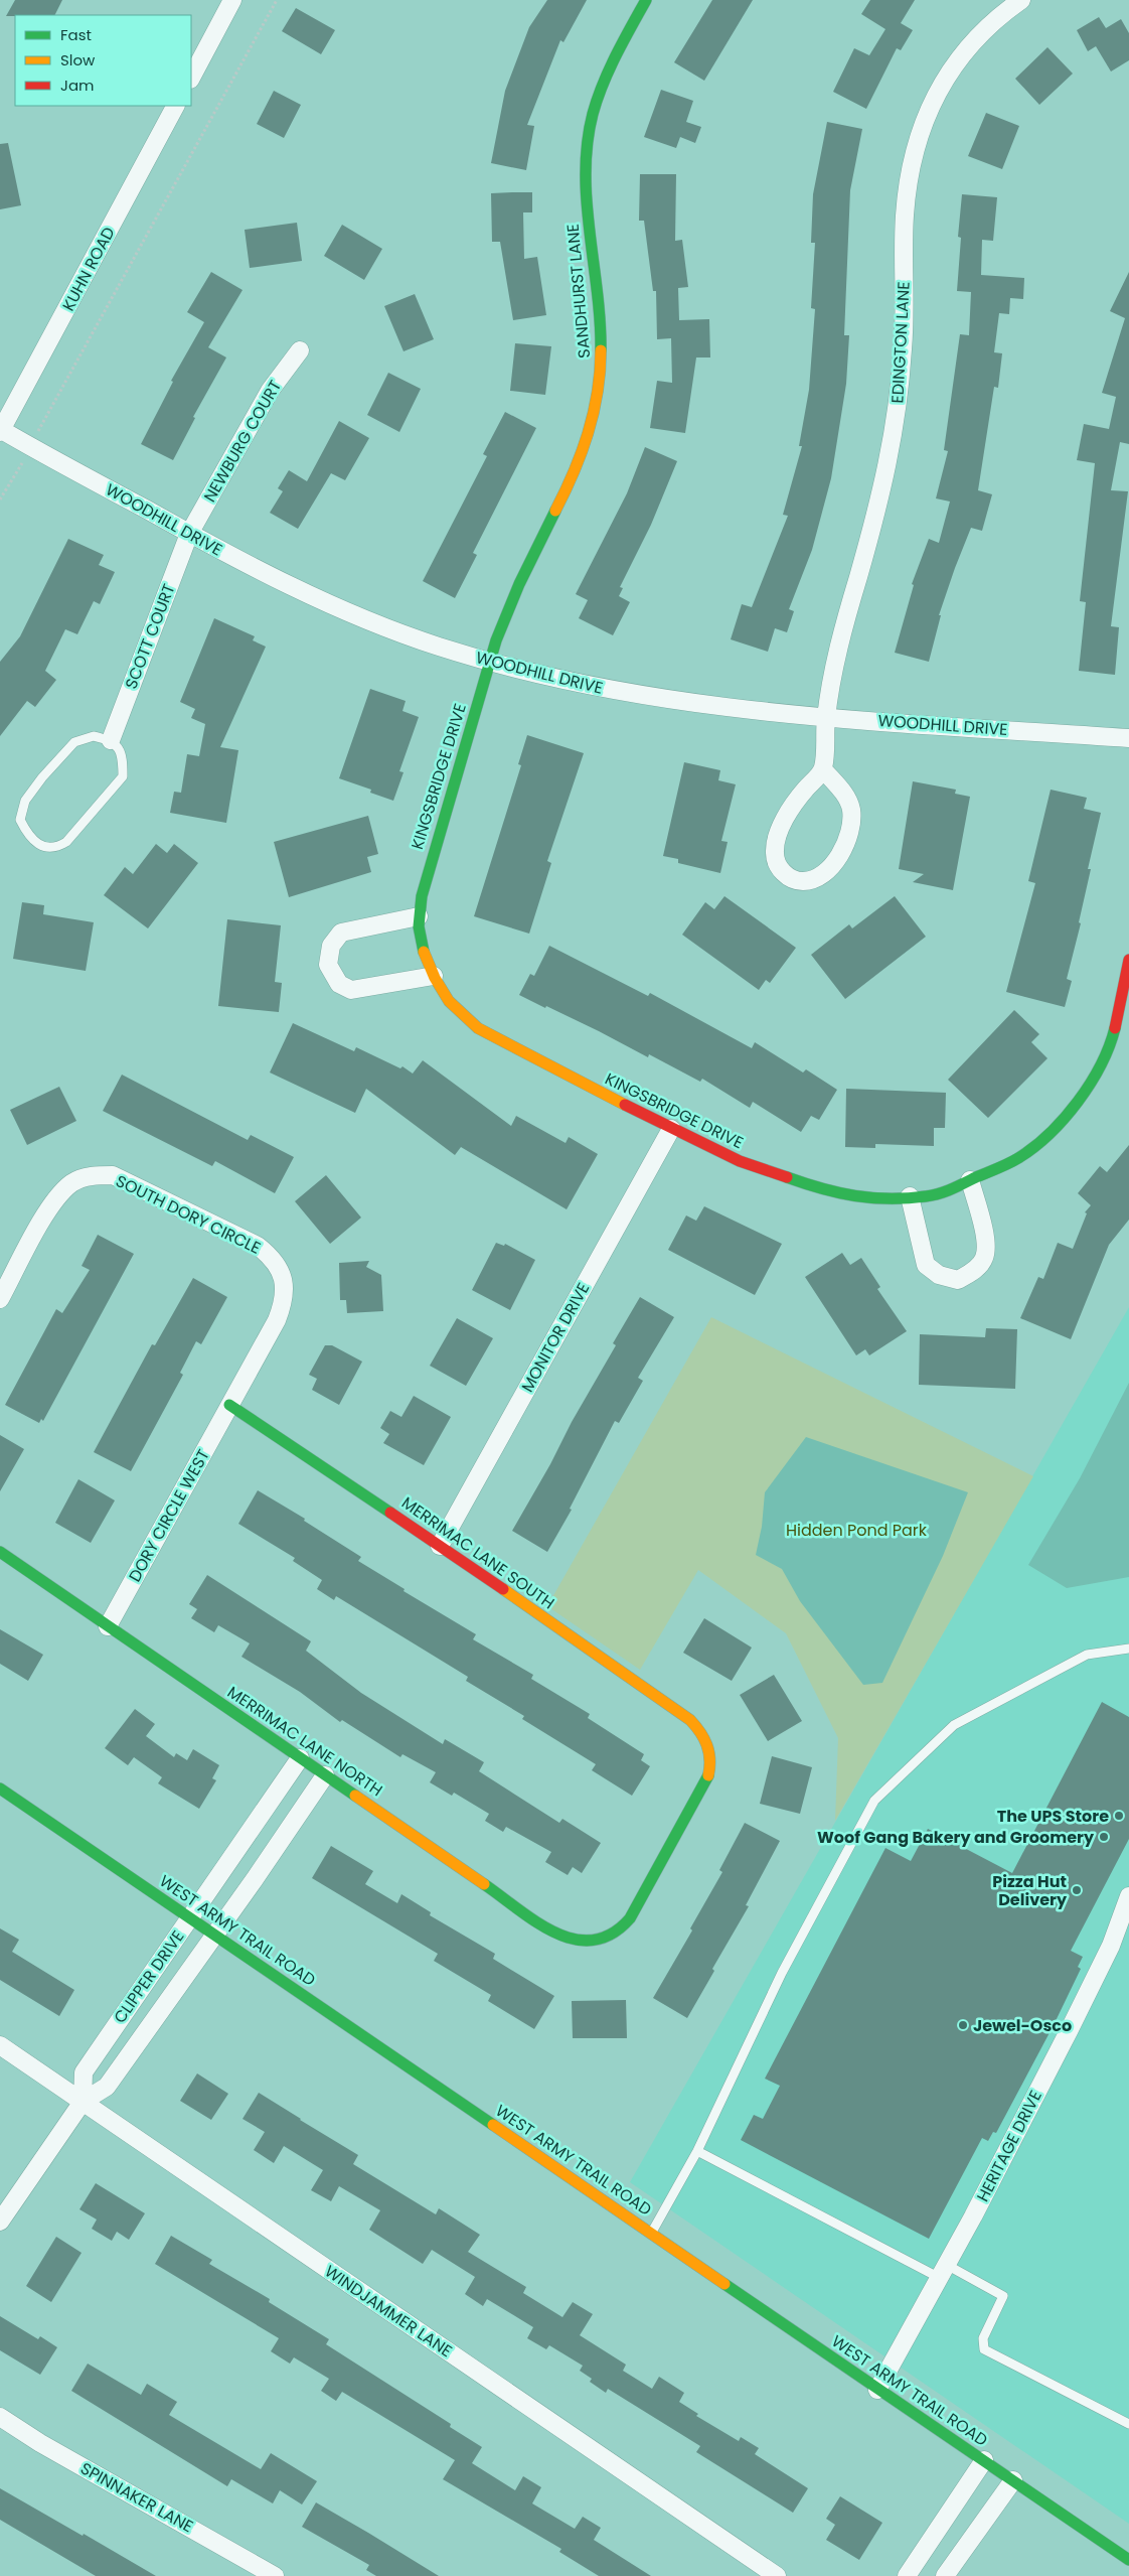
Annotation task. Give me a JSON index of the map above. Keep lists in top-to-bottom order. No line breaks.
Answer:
{"streets":{"street":["KUHN ROAD","SANDHURST LANE","EDINGTON LANE","NEWBURG COURT","WOODHILL DRIVE","SCOTT COURT","KINGSBRIDGE DRIVE","SOUTH DORY CIRCLE","MONITOR DRIVE","DORY CIRCLE WEST","MERRIMAC LANE SOUTH","MERRIMAC LANE NORTH","WEST ARMY TRAIL ROAD","CLIPPER DRIVE","HERITAGE DRIVE","WINDJAMMER LANE","SPINNAKER LANE"]},"crossings":[["KUHN ROAD","WOODHILL DRIVE"],["SANDHURST LANE","WOODHILL DRIVE"],["SANDHURST LANE","KINGSBRIDGE DRIVE"],["EDINGTON LANE","WOODHILL DRIVE"],["NEWBURG COURT","WOODHILL DRIVE"],["NEWBURG COURT","SCOTT COURT"],["WOODHILL DRIVE","SCOTT COURT"],["WOODHILL DRIVE","KINGSBRIDGE DRIVE"],["KINGSBRIDGE DRIVE","MONITOR DRIVE"],["SOUTH DORY CIRCLE","DORY CIRCLE WEST"],["SOUTH DORY CIRCLE","MERRIMAC LANE SOUTH"],["MONITOR DRIVE","MERRIMAC LANE SOUTH"],["DORY CIRCLE WEST","MERRIMAC LANE SOUTH"],["DORY CIRCLE WEST","MERRIMAC LANE NORTH"],["MERRIMAC LANE SOUTH","MERRIMAC LANE NORTH"],["MERRIMAC LANE NORTH","CLIPPER DRIVE"],["WEST ARMY TRAIL ROAD","CLIPPER DRIVE"],["WEST ARMY TRAIL ROAD","HERITAGE DRIVE"],["CLIPPER DRIVE","WINDJAMMER LANE"]],"parks":["Hidden Pond Park"],"places":["The UPS Store","Woof Gang Bakery and Groomery","Pizza Hut Delivery","Jewel-Osco"],"legend":["Fast","Slow","Jam"]}
